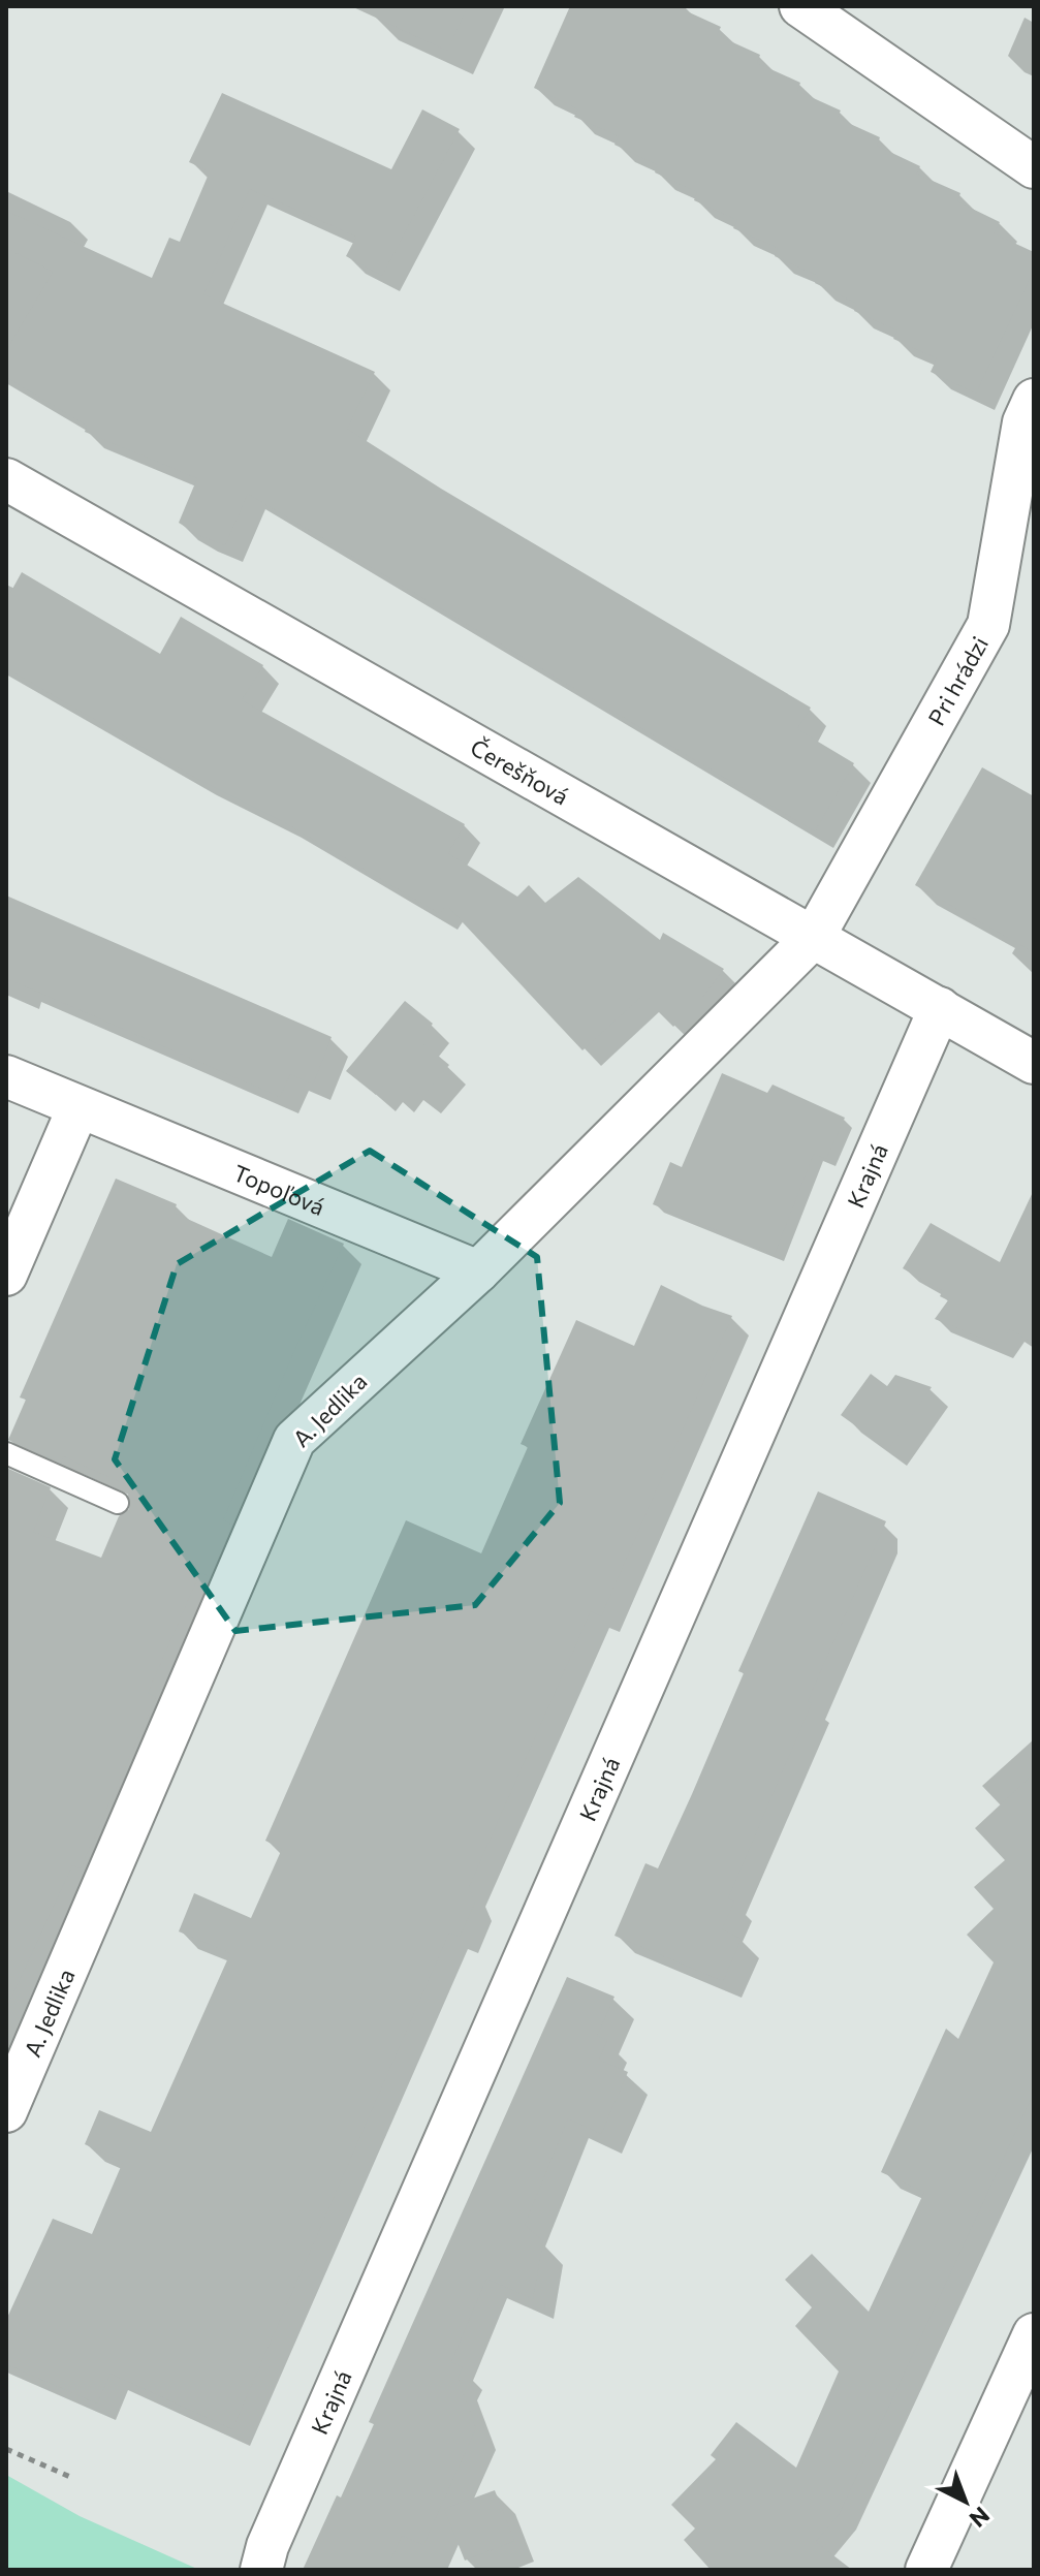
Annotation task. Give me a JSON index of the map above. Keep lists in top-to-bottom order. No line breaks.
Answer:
{"streets":{"street":["Pri hrádzi","Čerešňová","Krajná","Topoľová","A. Jedlika"]},"crossings":[["Pri hrádzi","Čerešňová"],["Pri hrádzi","A. Jedlika"],["Čerešňová","Krajná"],["Čerešňová","A. Jedlika"],["Topoľová","A. Jedlika"]],"north":"bottom right"}
